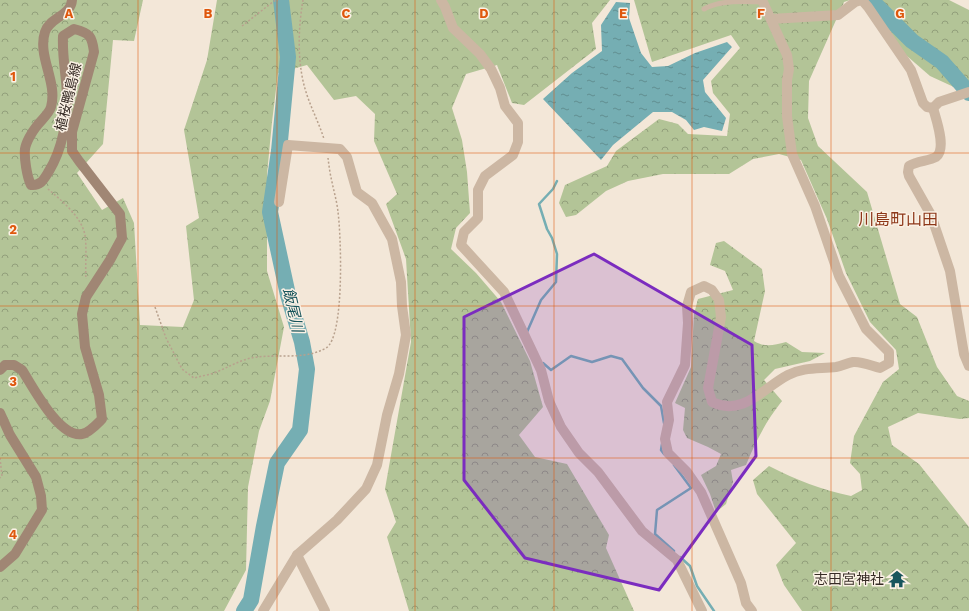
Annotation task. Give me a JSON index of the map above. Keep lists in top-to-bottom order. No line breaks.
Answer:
{"streets":{"main road":["植桜鴨島線"]},"districts":["川島町山田"],"water":["飯尾川"],"places":{"temple":["志田宮神社"]},"grid":{"columns":["A","B","C","D","E","F","G"],"rows":["1","2","3","4"]}}
